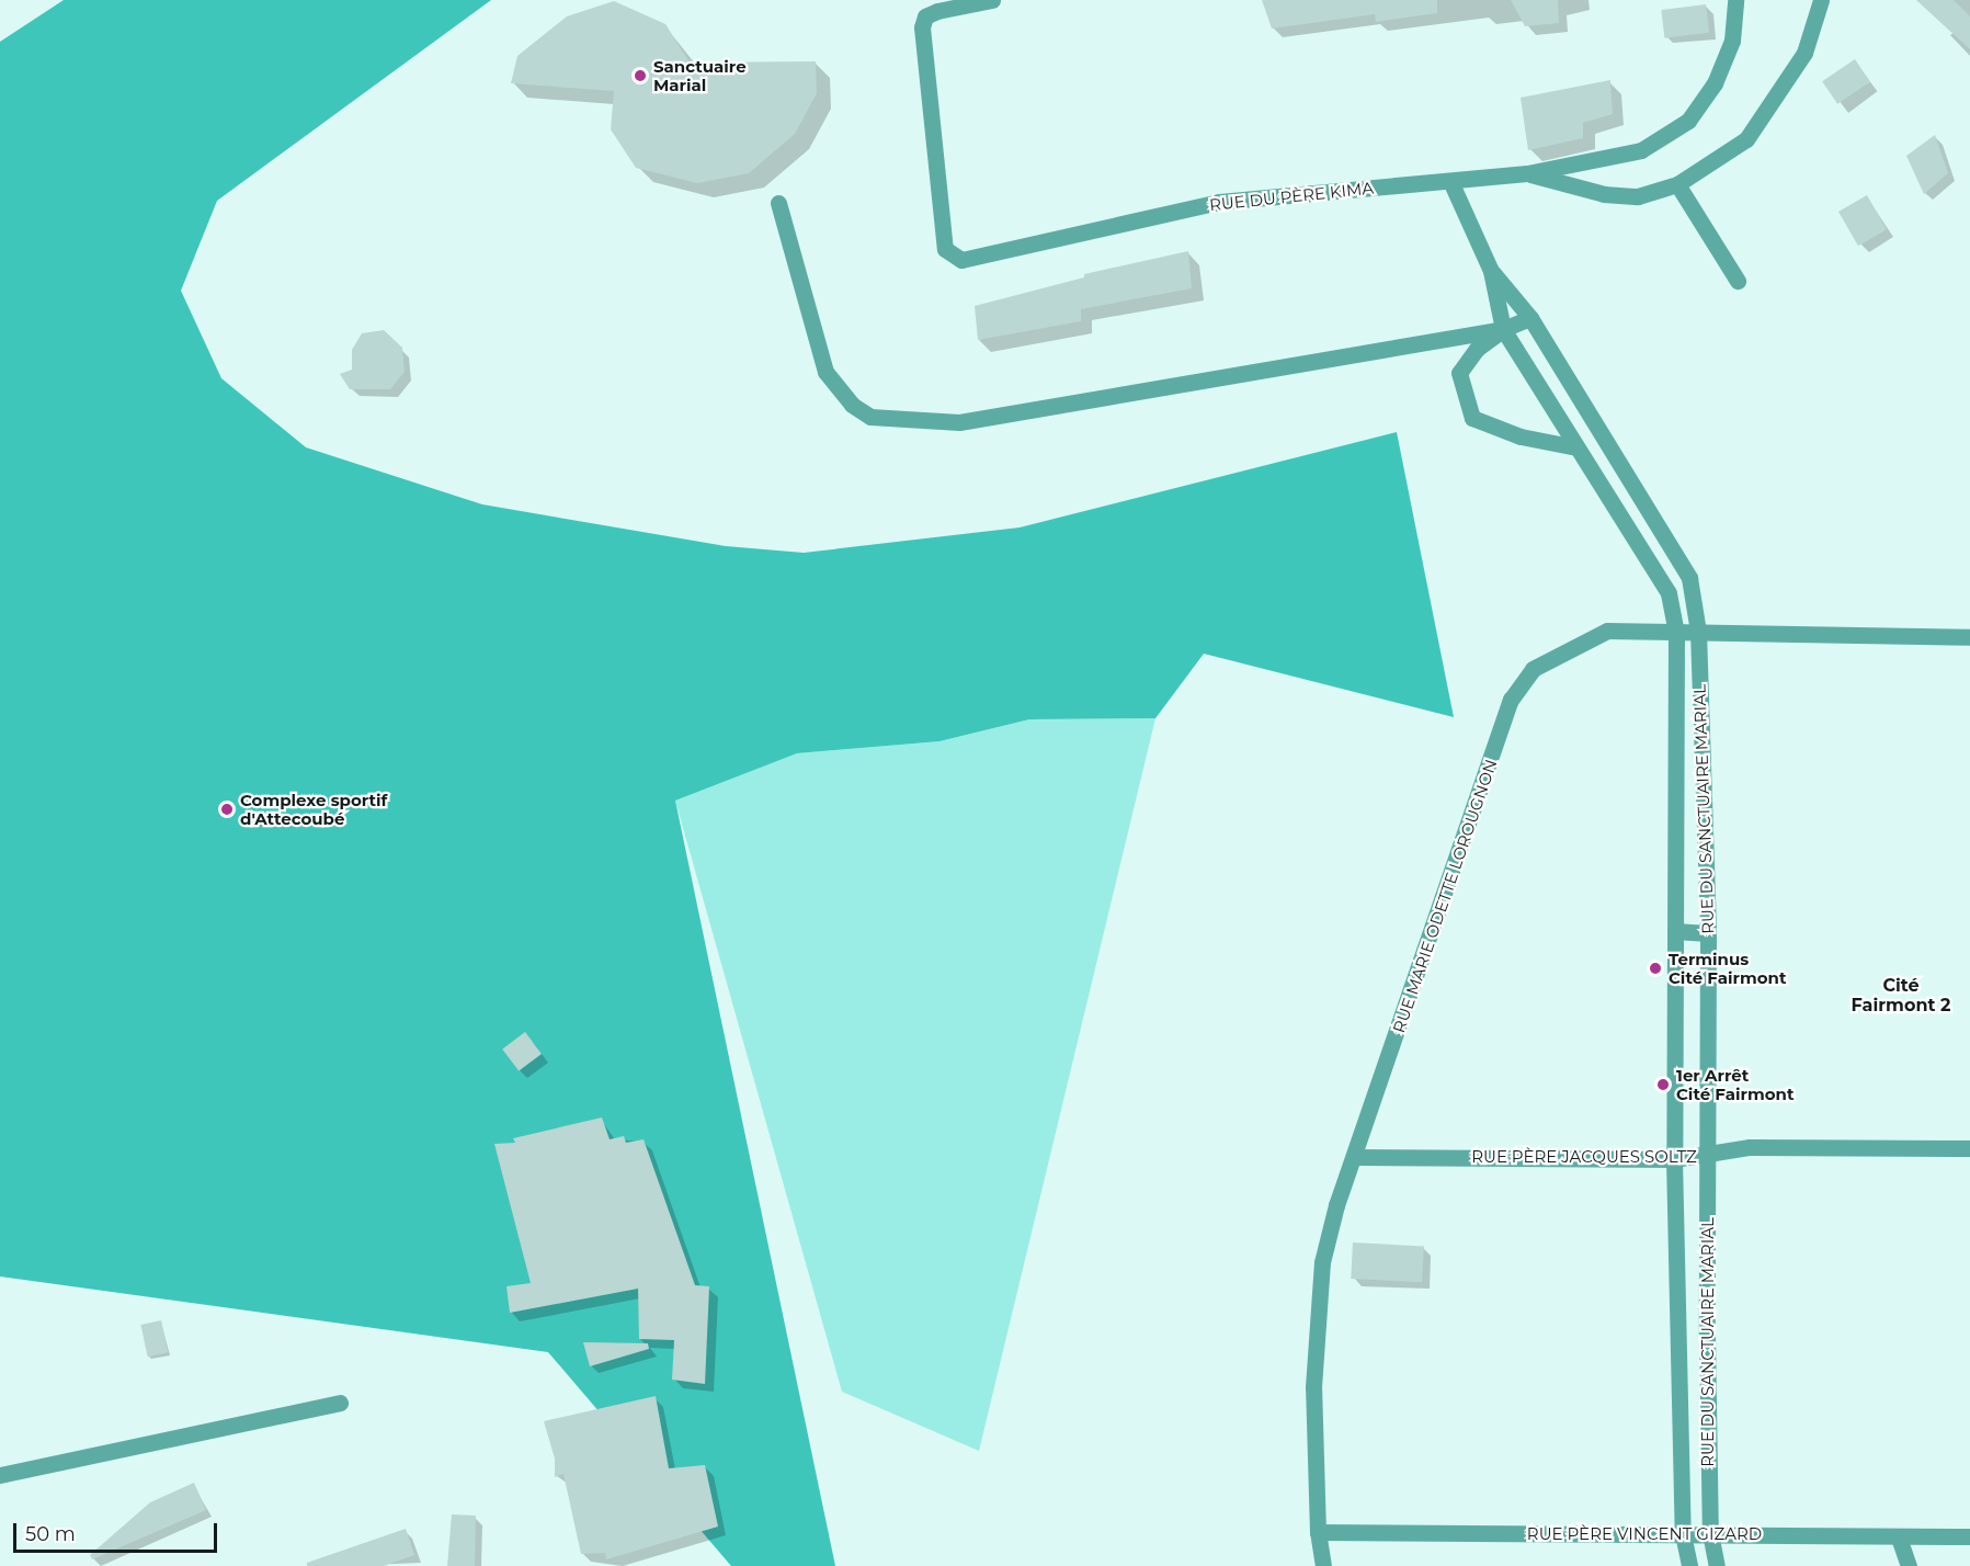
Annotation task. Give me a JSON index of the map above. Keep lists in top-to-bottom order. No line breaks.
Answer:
{"streets":{"street":["RUE DU PÈRE KIMA","RUE DU SANCTUAIRE MARIAL","RUE MARIE ODETTE LOROUGNON","RUE PÈRE JACQUES SOLTZ","RUE PÈRE VINCENT GIZARD"]},"crossings":[["RUE DU PÈRE KIMA","RUE DU SANCTUAIRE MARIAL"],["RUE DU SANCTUAIRE MARIAL","RUE MARIE ODETTE LOROUGNON"],["RUE DU SANCTUAIRE MARIAL","RUE PÈRE JACQUES SOLTZ"],["RUE DU SANCTUAIRE MARIAL","RUE PÈRE VINCENT GIZARD"],["RUE MARIE ODETTE LOROUGNON","RUE PÈRE JACQUES SOLTZ"],["RUE MARIE ODETTE LOROUGNON","RUE PÈRE VINCENT GIZARD"]],"districts":["Cité Fairmont 2"],"places":["Sanctuaire Marial","Complexe sportif d'Attecoubé","Terminus Cité Fairmont","1er Arrêt Cité Fairmont"],"scale_bar":"50 m"}
